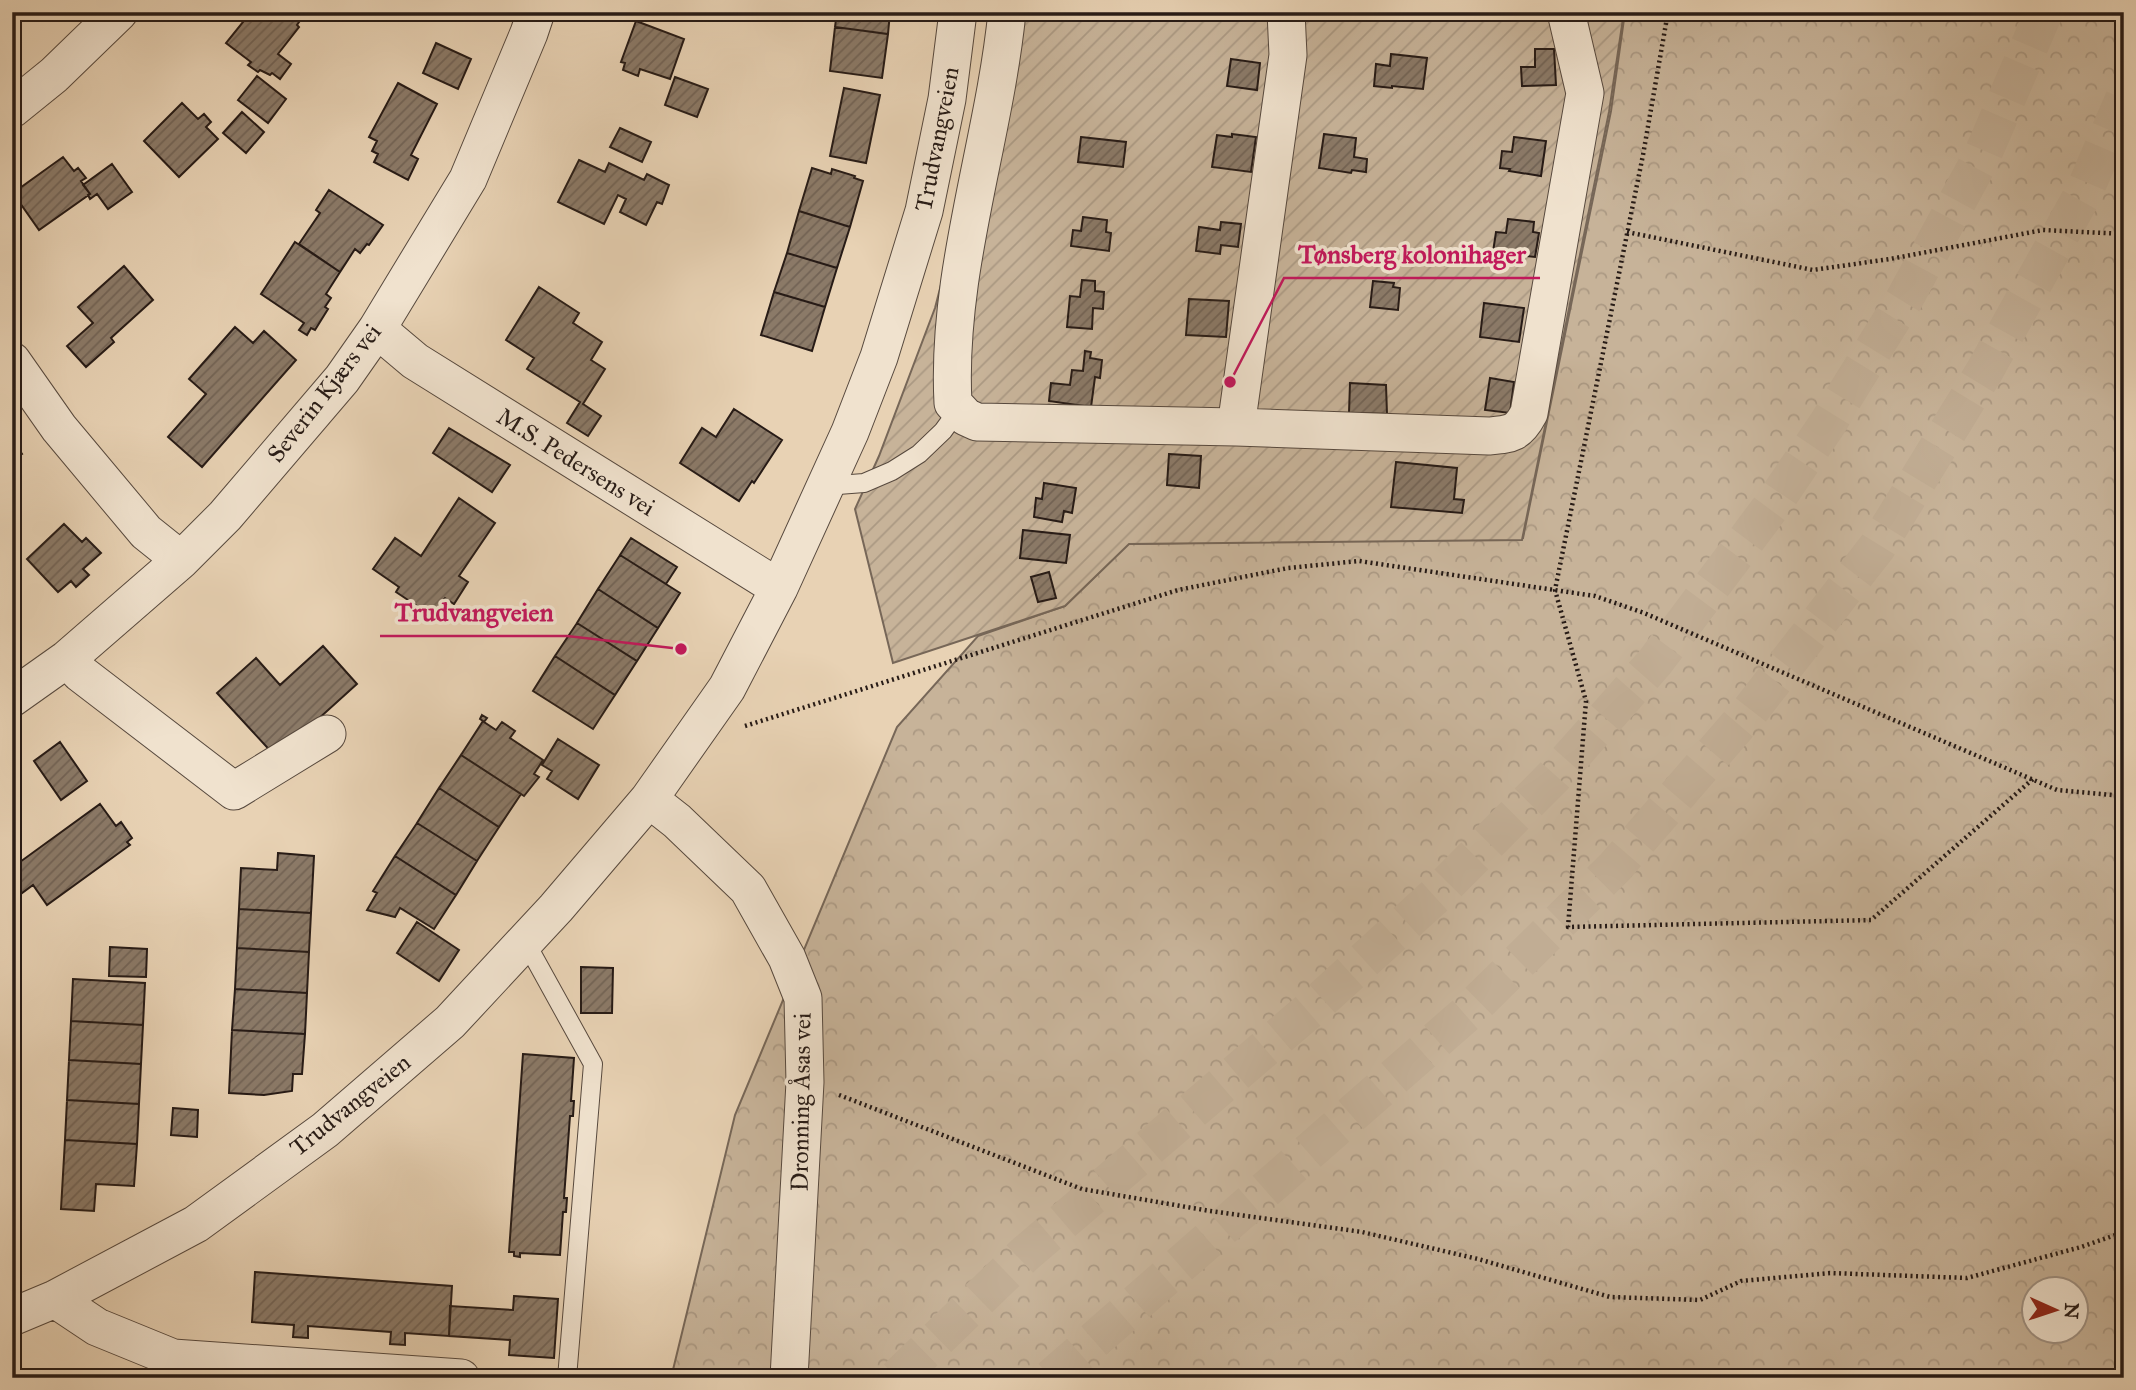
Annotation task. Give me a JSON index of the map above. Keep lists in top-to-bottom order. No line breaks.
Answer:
{"streets":{"street":["Trudvangveien","Severin Kjærs vei","M.S. Pedersens vei","Dronning Åsas vei"]},"crossings":[["Trudvangveien","M.S. Pedersens vei"],["Trudvangveien","Dronning Åsas vei"],["Severin Kjærs vei","M.S. Pedersens vei"]],"places":["Tønsberg kolonihager","Trudvangveien"],"north":"right"}
